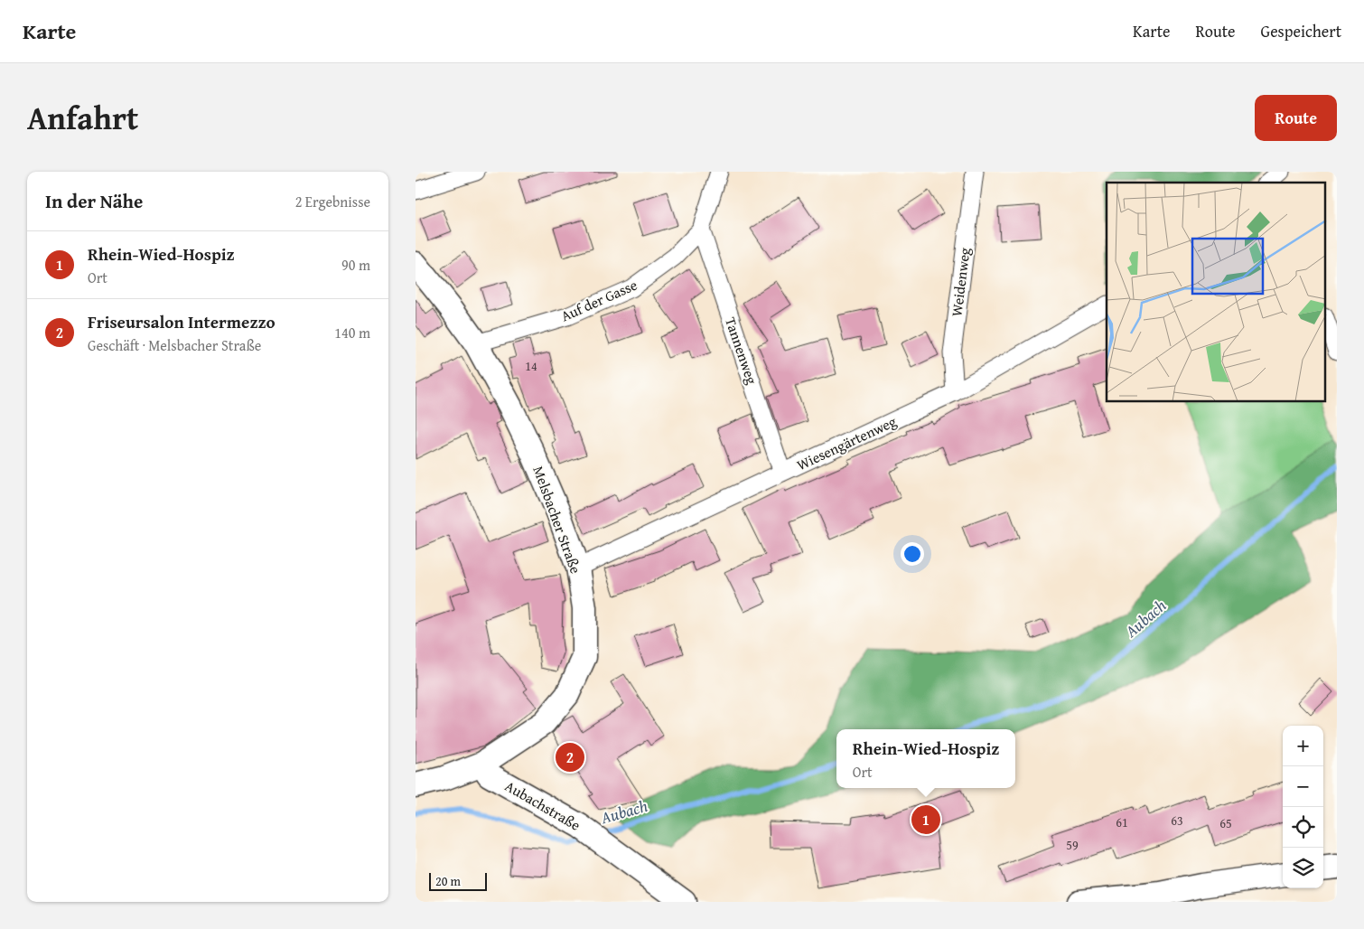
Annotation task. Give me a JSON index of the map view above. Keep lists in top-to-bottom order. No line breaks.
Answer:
{"streets":{"street":["Weidenweg","Auf der Gasse","Tannenweg","Wiesengärtenweg","Melsbacher Straße","Aubachstraße"]},"crossings":[["Weidenweg","Wiesengärtenweg"],["Auf der Gasse","Tannenweg"],["Auf der Gasse","Melsbacher Straße"],["Tannenweg","Wiesengärtenweg"],["Wiesengärtenweg","Melsbacher Straße"],["Melsbacher Straße","Aubachstraße"]],"water":["Aubach"],"house_numbers":["14","63","61","65","59"],"scale_bar":"20 m","page":{"header":"Karte","nav":["Karte","Route","Gespeichert"],"title":"Anfahrt","buttons":"Route","heading":["In der Nähe","2 Ergebnisse"],"list":[{"mark":"1","name":"Rhein-Wied-Hospiz","note":"Ort","value":"90 m"},{"mark":"2","name":"Friseursalon Intermezzo","note":"Geschäft · Melsbacher Straße","value":"140 m"}],"map_buttons":["+","−"],"popup":["Rhein-Wied-Hospiz","Ort"],"pins":["2","1"],"scale":"20 m"}}
